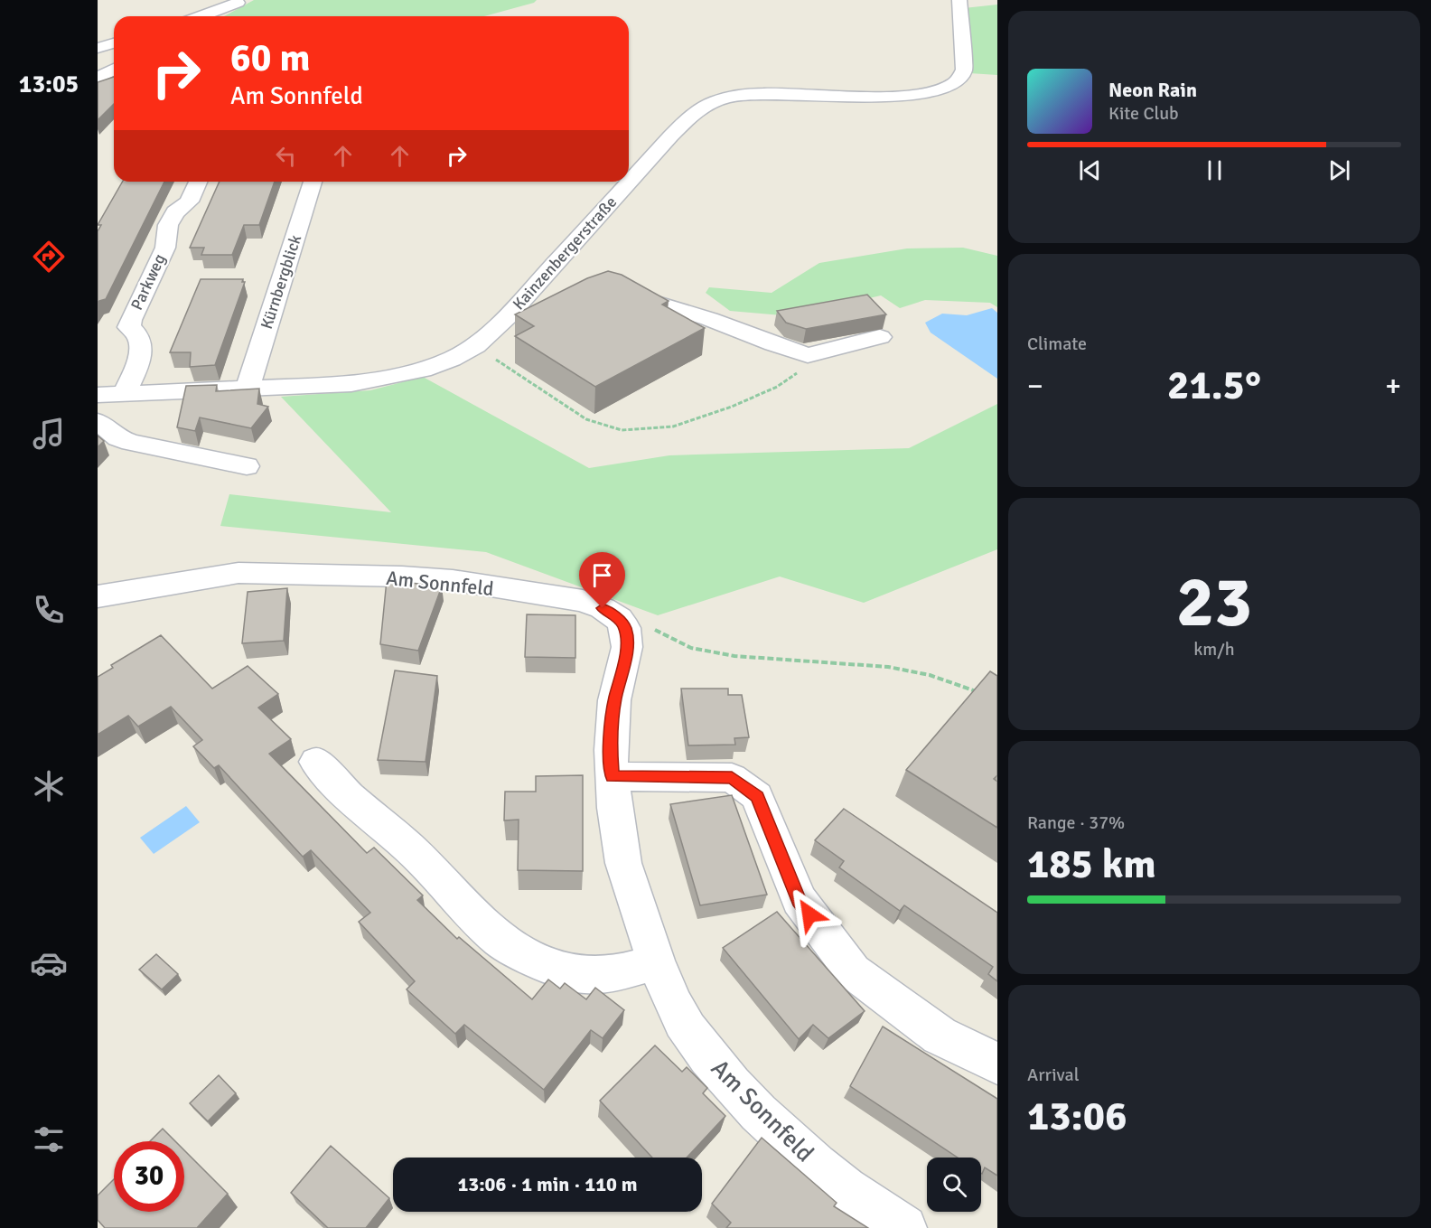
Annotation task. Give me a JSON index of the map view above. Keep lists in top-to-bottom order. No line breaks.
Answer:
{"streets":{"street":["Kainzenbergerstraße","Parkweg","Kürnbergblick","Am Sonnfeld"]},"crossings":[["Kainzenbergerstraße","Parkweg"],["Kainzenbergerstraße","Kürnbergblick"]],"page":{"tabs":"13:05","turn":["60 m","Am Sonnfeld"],"song":["Neon Rain","Kite Club"],"tile":["Climate",["23","km/h"],["Range · 37%","185 km"],["Arrival","13:06"]],"heat":["−","21.5°","+"],"limit":"30","trip":"13:06 · 1 min · 110 m"}}
